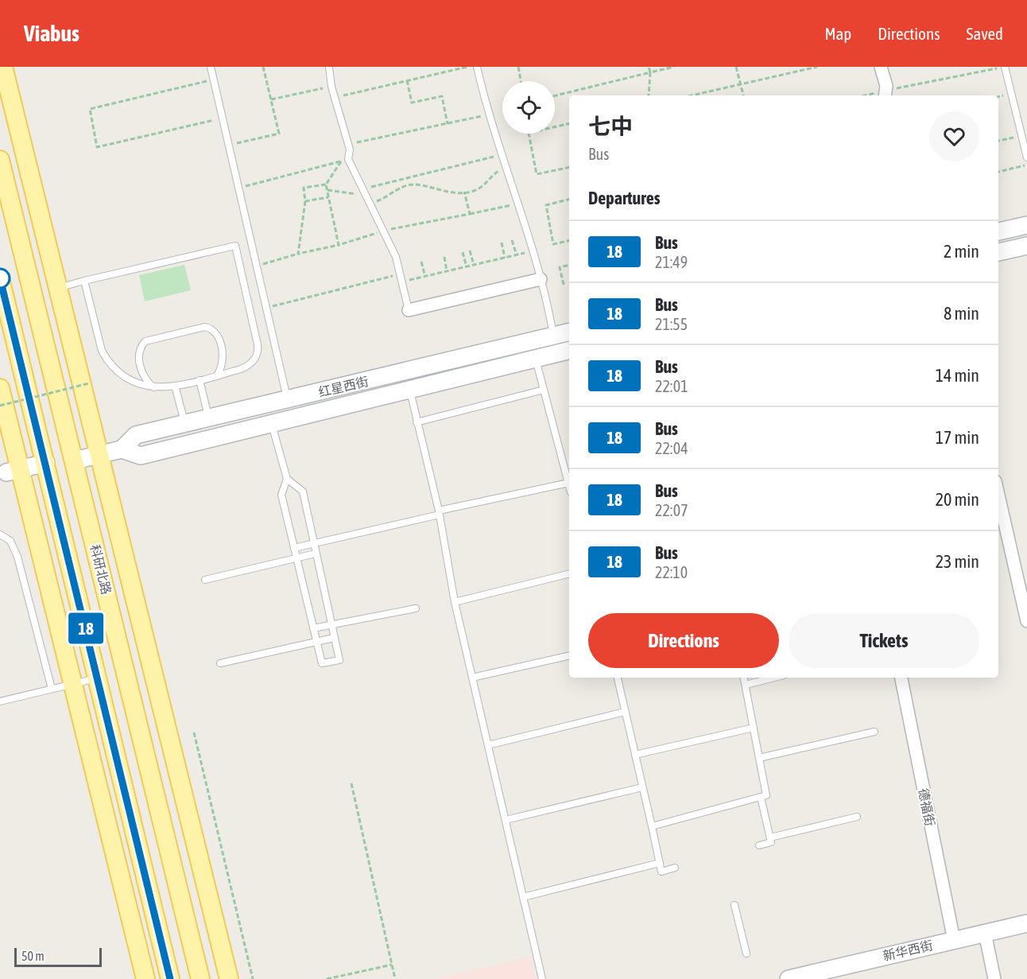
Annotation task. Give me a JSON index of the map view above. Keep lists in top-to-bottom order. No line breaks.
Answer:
{"streets":{"main road":["红星西街","科研北路","新华西街"],"street":["德福街"]},"crossings":[["红星西街","科研北路"],["德福街","新华西街"]],"lines":["bus line 18"],"scale_bar":"50 m","page":{"header":"Viabus","nav":["Map","Directions","Saved"],"on_map":"18","heading":[["七中","Bus"],"Departures"],"list":[{"mark":"18","name":"Bus","note":"21:49","value":"2 min"},{"mark":"18","name":"Bus","note":"21:55","value":"8 min"},{"mark":"18","name":"Bus","note":"22:01","value":"14 min"},{"mark":"18","name":"Bus","note":"22:04","value":"17 min"},{"mark":"18","name":"Bus","note":"22:07","value":"20 min"},{"mark":"18","name":"Bus","note":"22:10","value":"23 min"}],"buttons":["Directions","Tickets"],"scale":"50 m"}}
